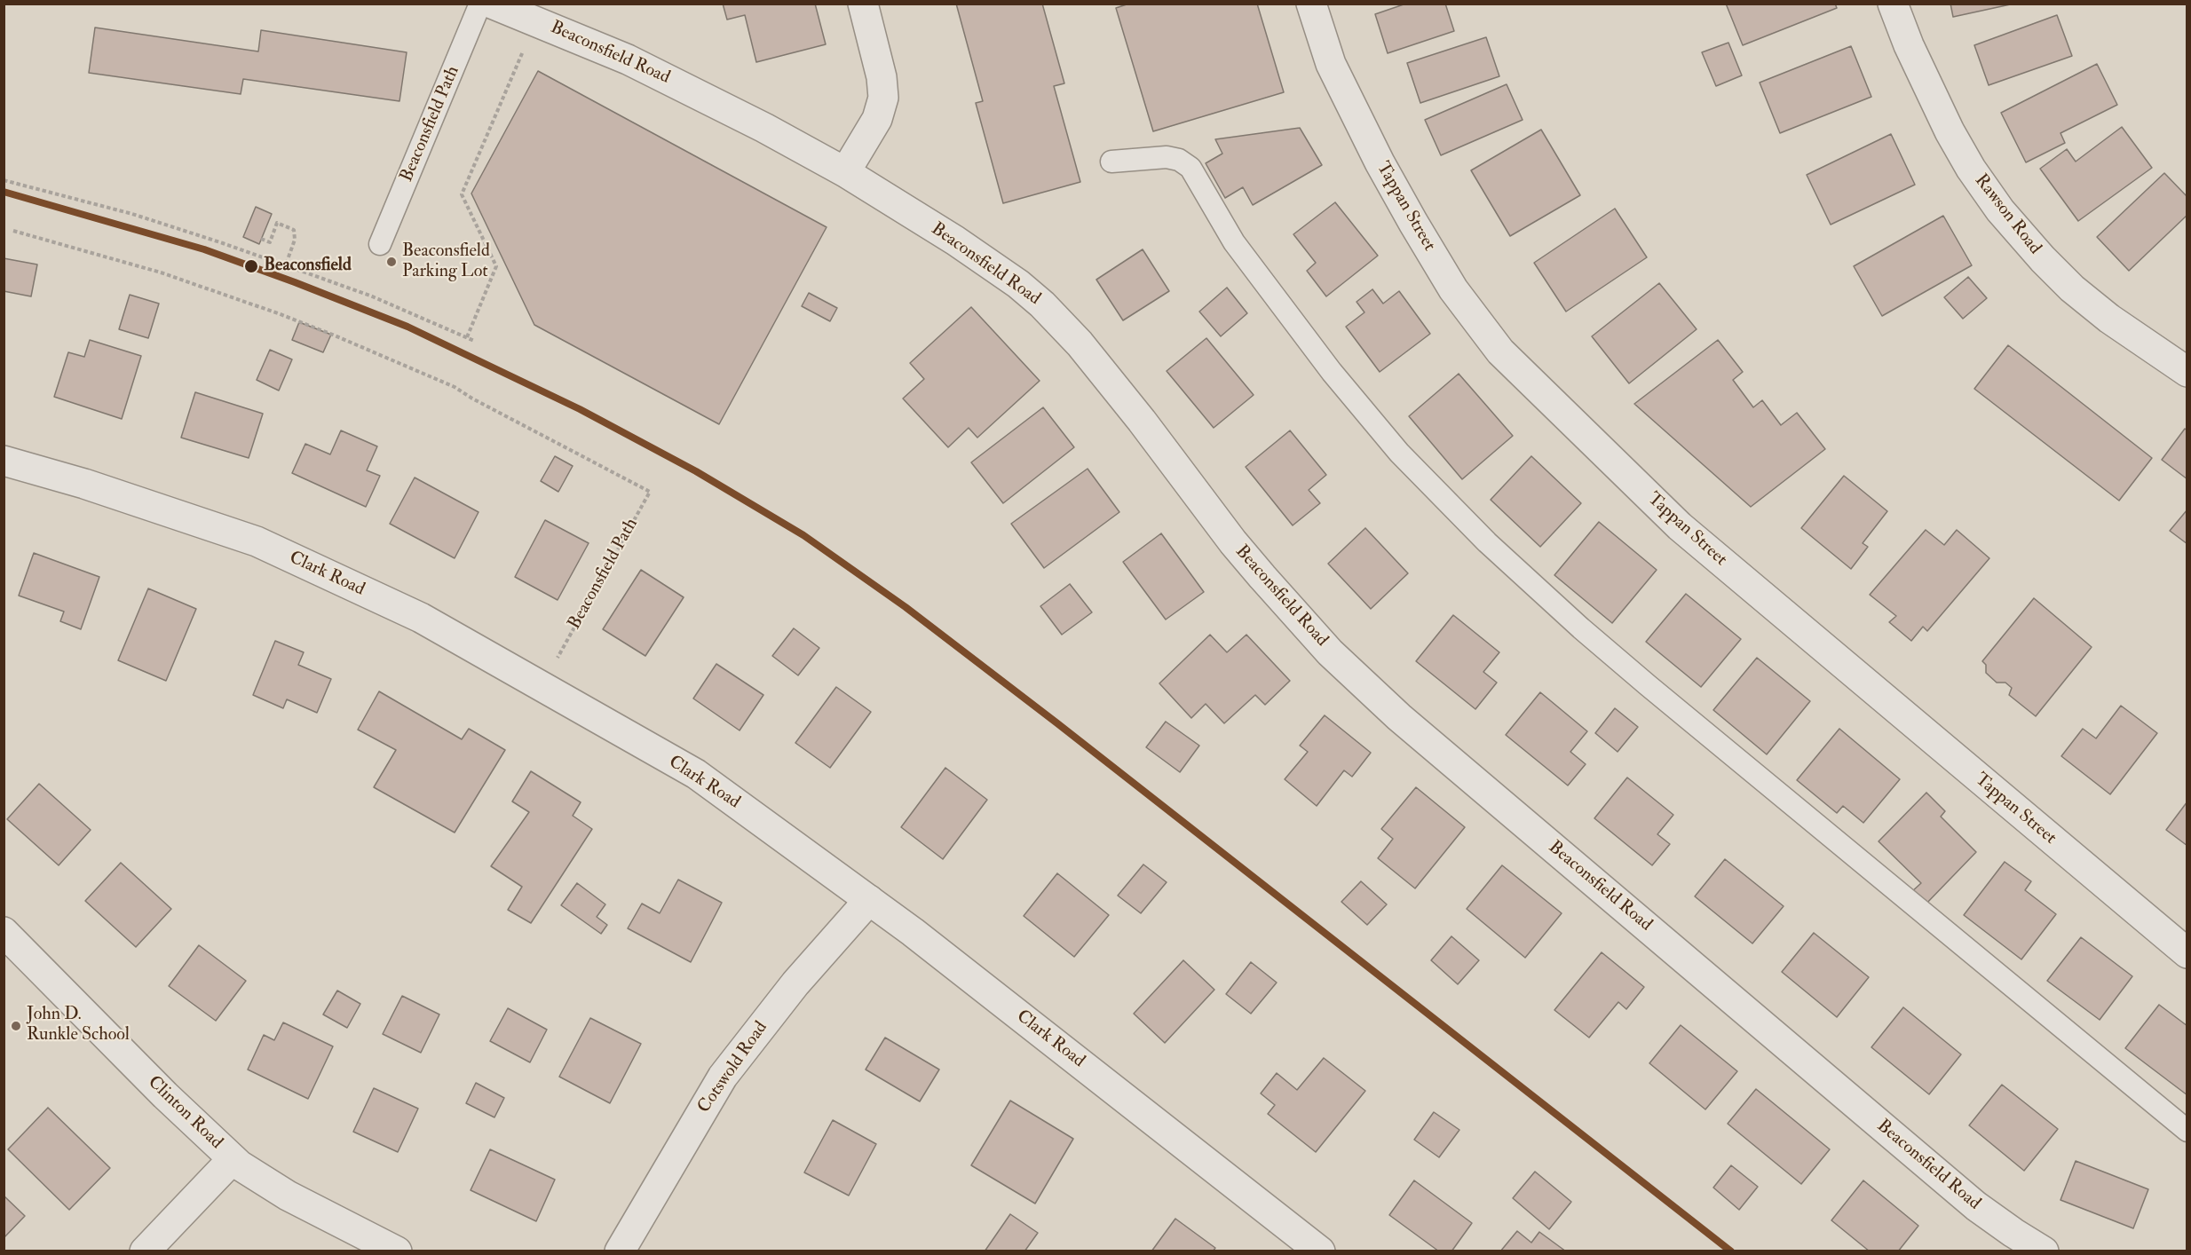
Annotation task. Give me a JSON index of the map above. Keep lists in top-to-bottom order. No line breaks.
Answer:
{"streets":{"street":["Beaconsfield Road","Tappan Street","Rawson Road","Clark Road","Cotswold Road","Clinton Road"],"lane":["Beaconsfield Path"]},"crossings":[["Clark Road","Cotswold Road"]],"places":["Beaconsfield Parking Lot","Beaconsfield","John D. Runkle School"]}
